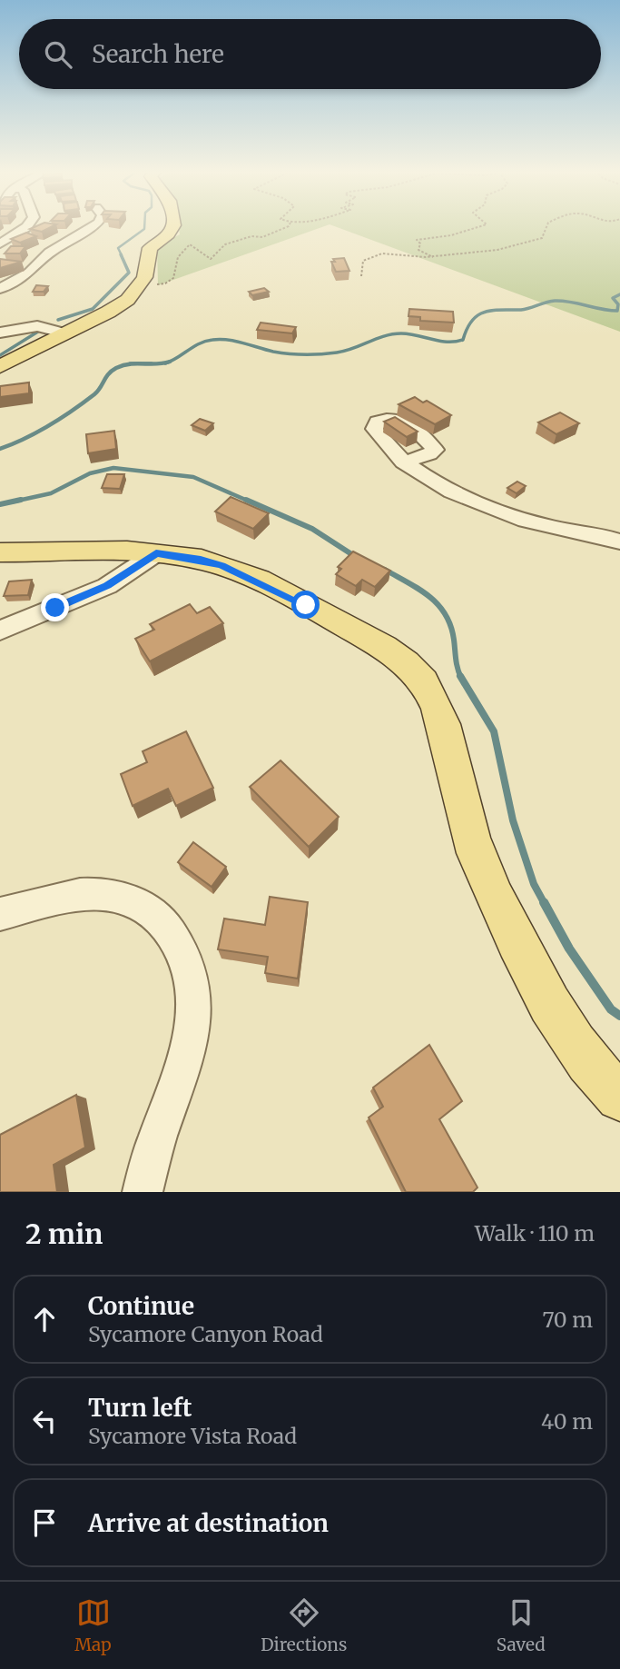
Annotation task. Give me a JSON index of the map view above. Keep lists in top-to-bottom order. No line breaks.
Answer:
{"page":{"search":"Search here","heading":["2 min","Walk · 110 m"],"list":[["Continue","Sycamore Canyon Road","70 m"],["Turn left","Sycamore Vista Road","40 m"],"Arrive at destination"],"nav":["Map","Directions","Saved"]}}
